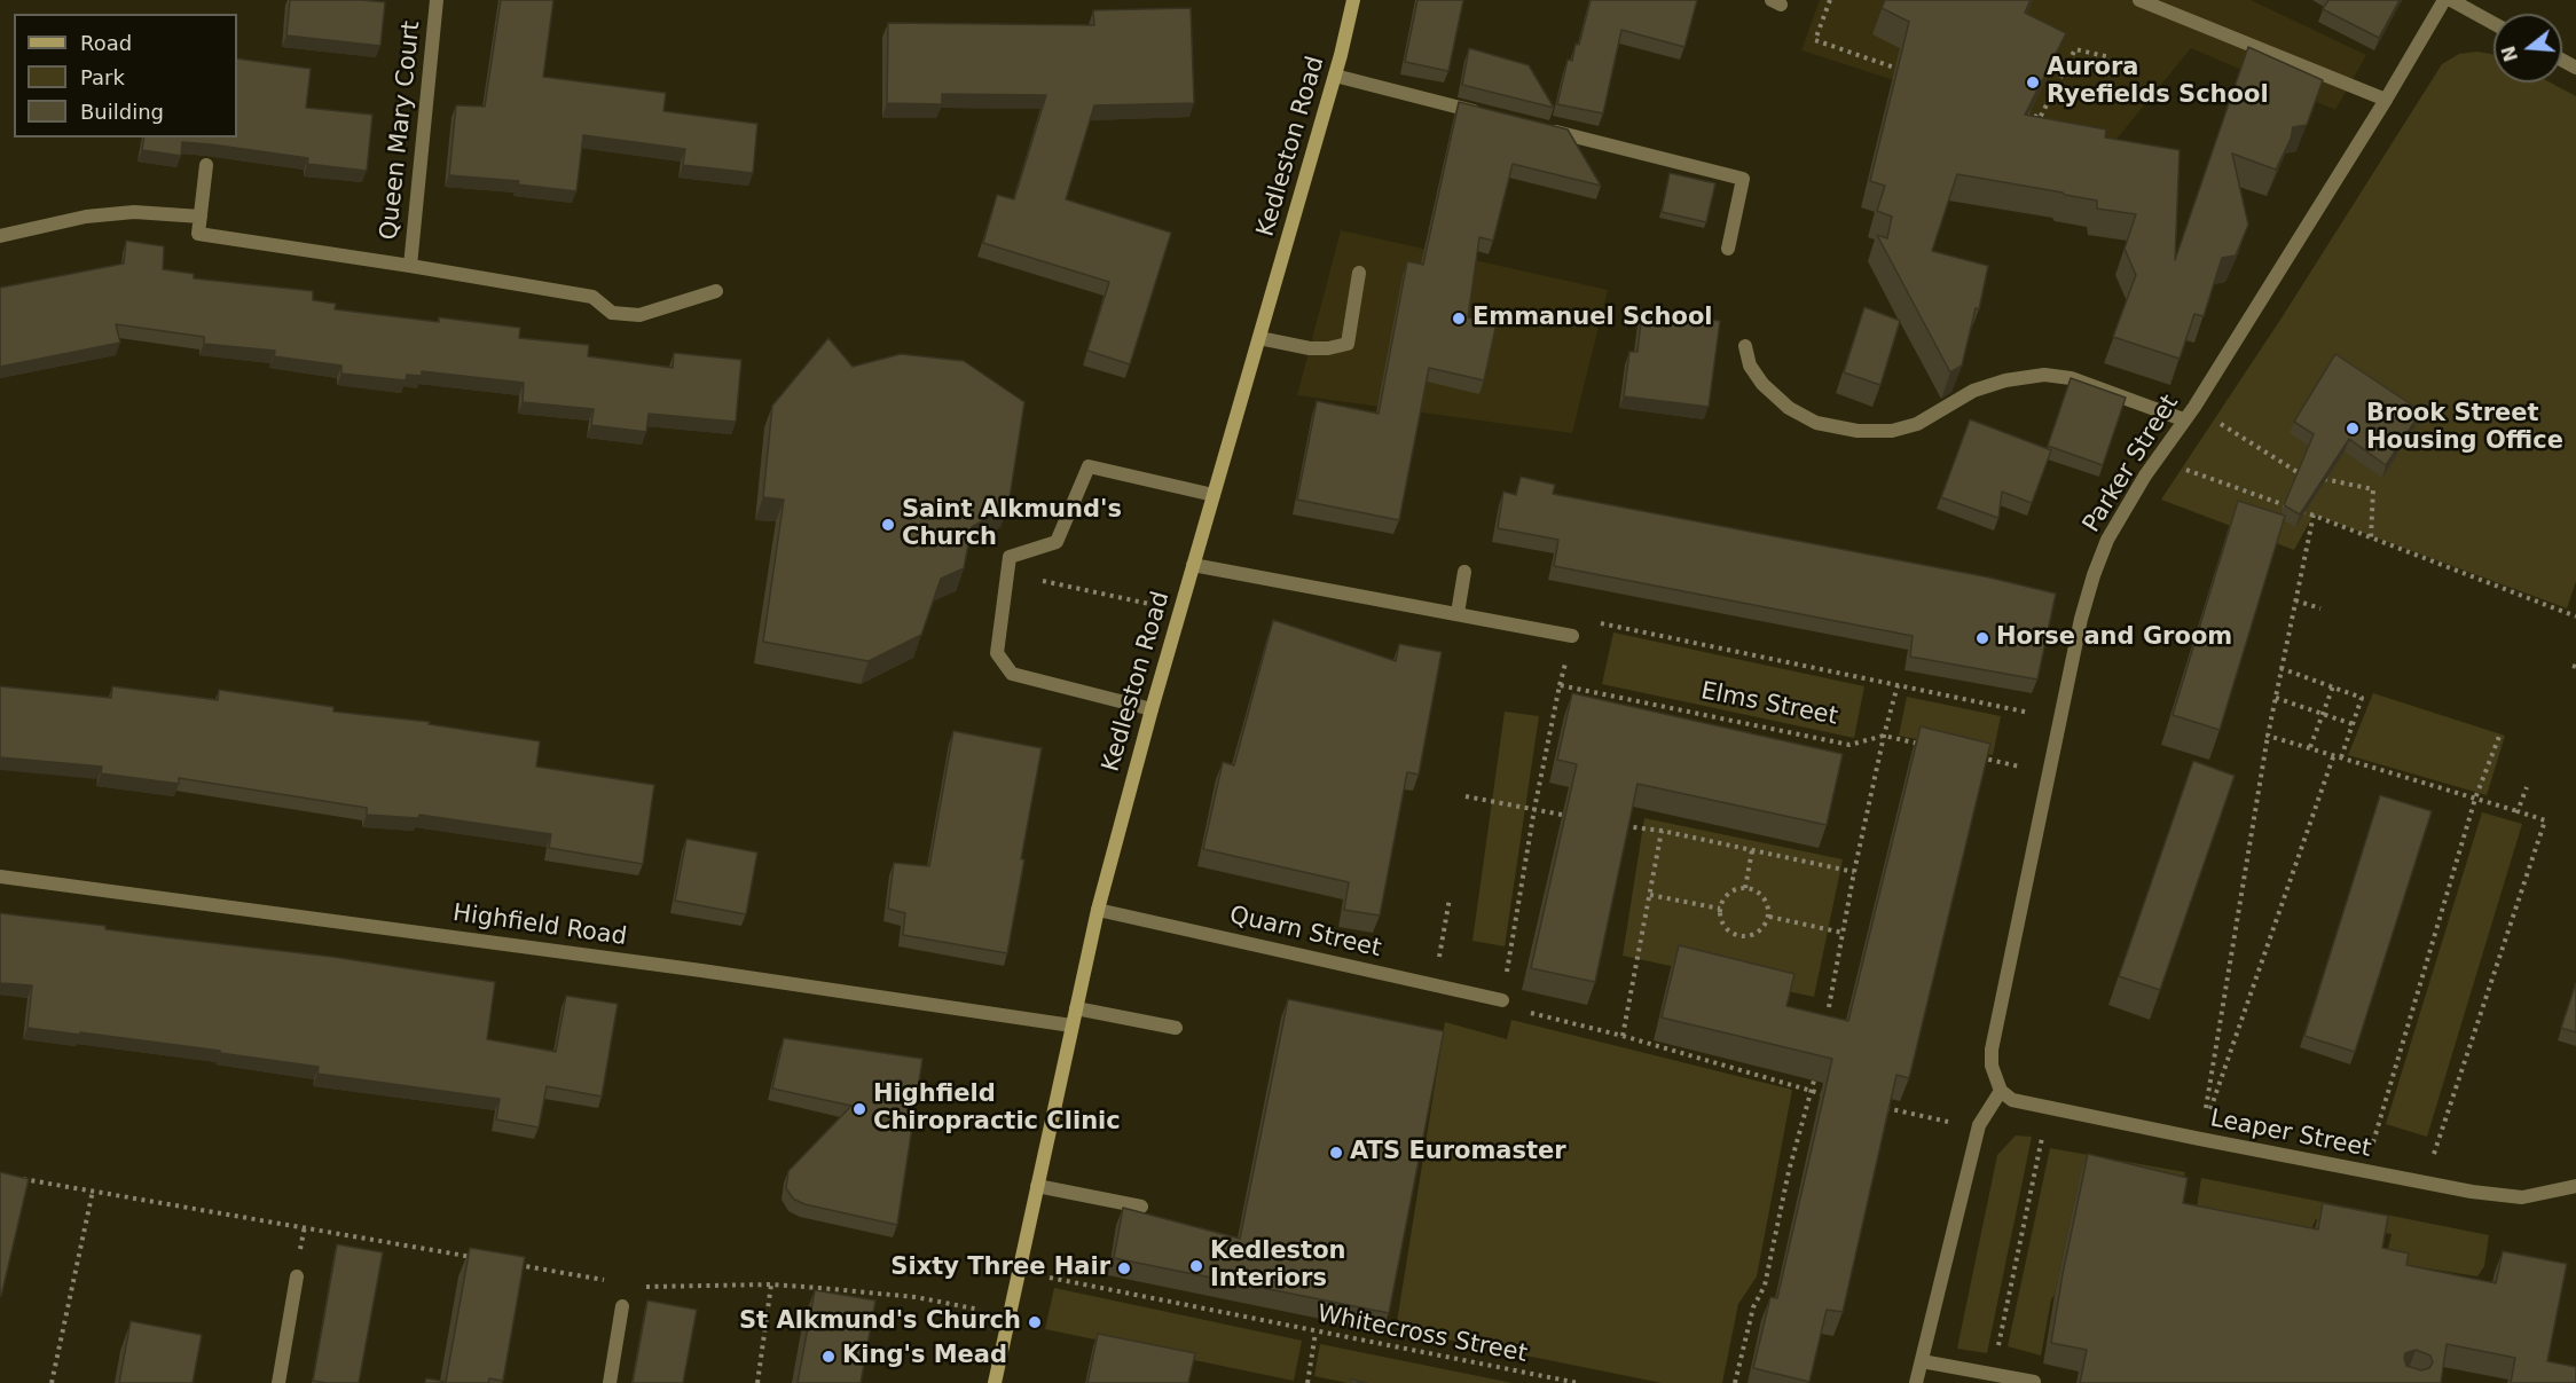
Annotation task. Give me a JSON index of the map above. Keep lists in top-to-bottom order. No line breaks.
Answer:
{"streets":{"street":["Queen Mary Court","Kedleston Road","Parker Street","Highfield Road","Quarn Street","Leaper Street"],"path":["Elms Street","Whitecross Street"]},"crossings":[["Kedleston Road","Highfield Road"],["Kedleston Road","Quarn Street"],["Kedleston Road","Whitecross Street"],["Parker Street","Elms Street"],["Parker Street","Leaper Street"]],"places":["Aurora Ryefields School","Emmanuel School","Brook Street Housing Office","Saint Alkmund's Church","Horse and Groom","Highfield Chiropractic Clinic","ATS Euromaster","Kedleston Interiors","Sixty Three Hair","St Alkmund's Church","King's Mead"],"legend":["Road","Park","Building"],"north":"left"}
